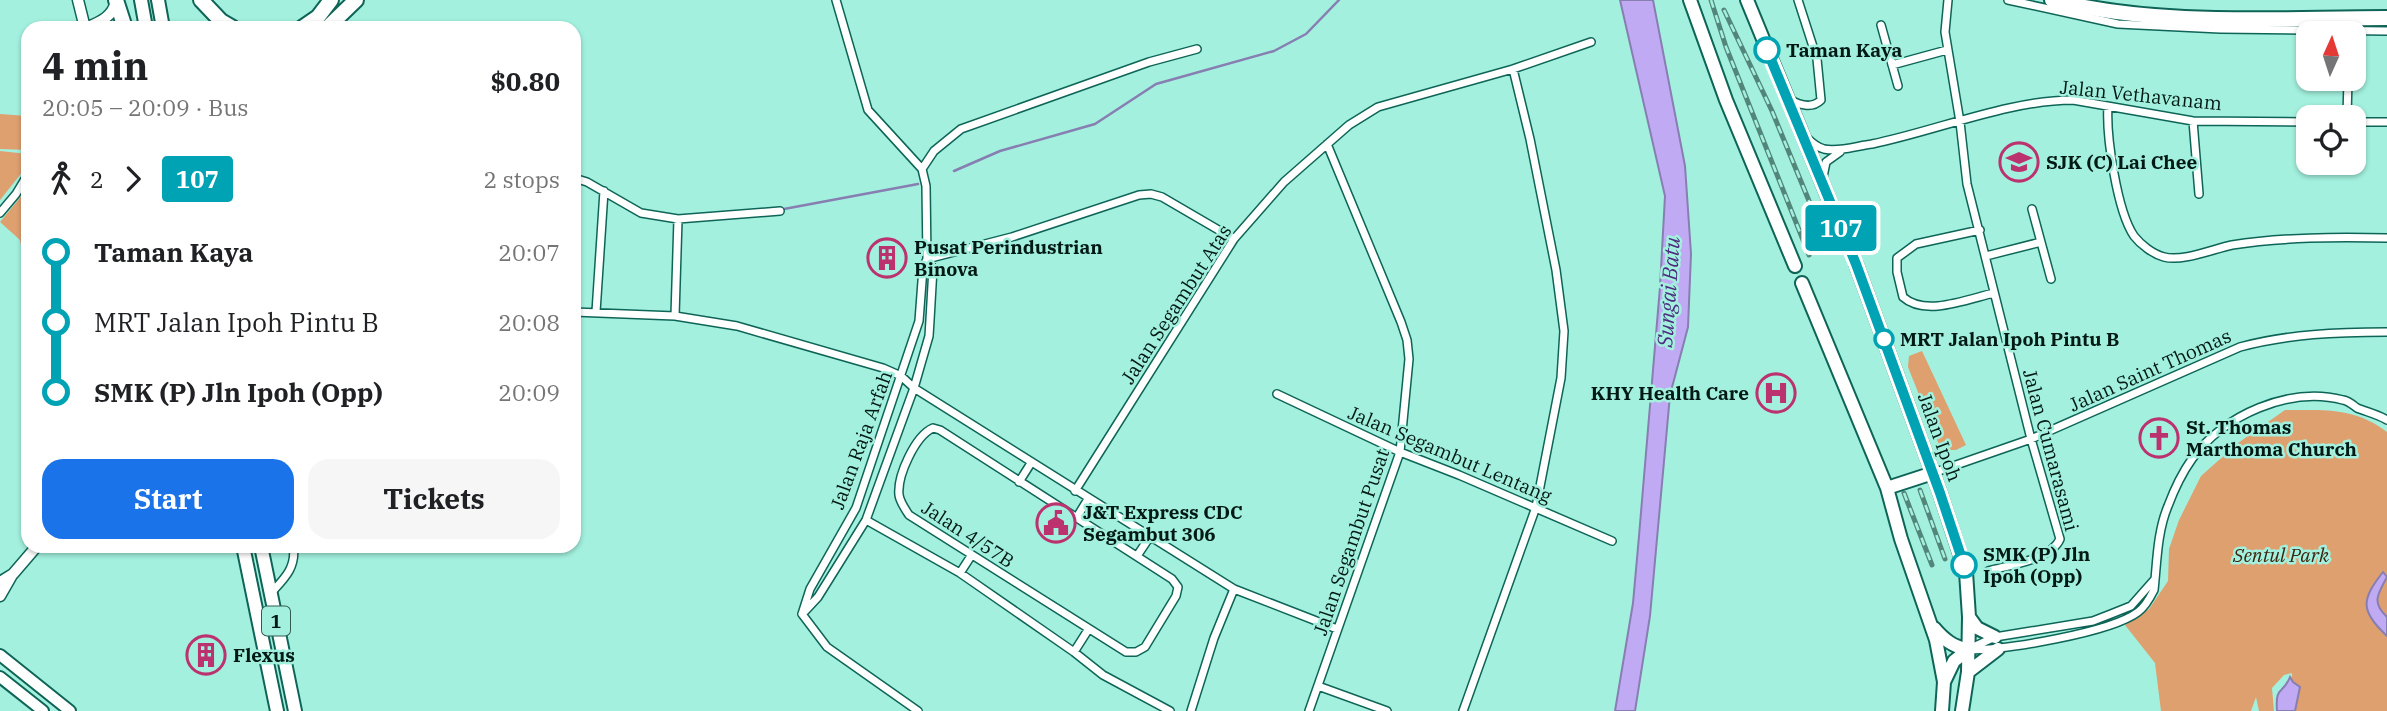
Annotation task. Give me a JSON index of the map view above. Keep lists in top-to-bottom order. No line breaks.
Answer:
{"streets":{"main road":["Jalan Ipoh","1"],"street":["Jalan Vethavanam","Jalan Segambut Atas","Jalan Saint Thomas","Jalan Raja Arfah","Jalan Cumarasami","Jalan Segambut Lentang","Jalan 4/57B","Jalan Segambut Pusat"]},"crossings":[["Jalan Vethavanam","Jalan Cumarasami"],["Jalan Segambut Atas","Jalan Segambut Pusat"],["Jalan Saint Thomas","Jalan Ipoh"],["Jalan Saint Thomas","Jalan Cumarasami"],["Jalan Segambut Lentang","Jalan Segambut Pusat"]],"water":["Sungai Batu"],"parks":["Sentul Park"],"places":{"other":["Taman Kaya","MRT Jalan Ipoh Pintu B","SMK (P) Jln Ipoh (Opp)"],"school or university":["SJK (C) Lai Chee"],"building":["Pusat Perindustrian Binova","Flexus"],"hospital":["KHY Health Care"],"church":["St. Thomas Marthoma Church"],"public building":["J&T Express CDC Segambut 306"]},"lines":["bus line 107"],"north":"top","page":{"on_map":"107","heading":["4 min","20:05 – 20:09 · Bus","$0.80"],"legs":["2","107","2 stops"],"list":[{"name":"Taman Kaya","value":"20:07"},{"name":"MRT Jalan Ipoh Pintu B","value":"20:08"},{"name":"SMK (P) Jln Ipoh (Opp)","value":"20:09"}],"buttons":["Start","Tickets"]}}
